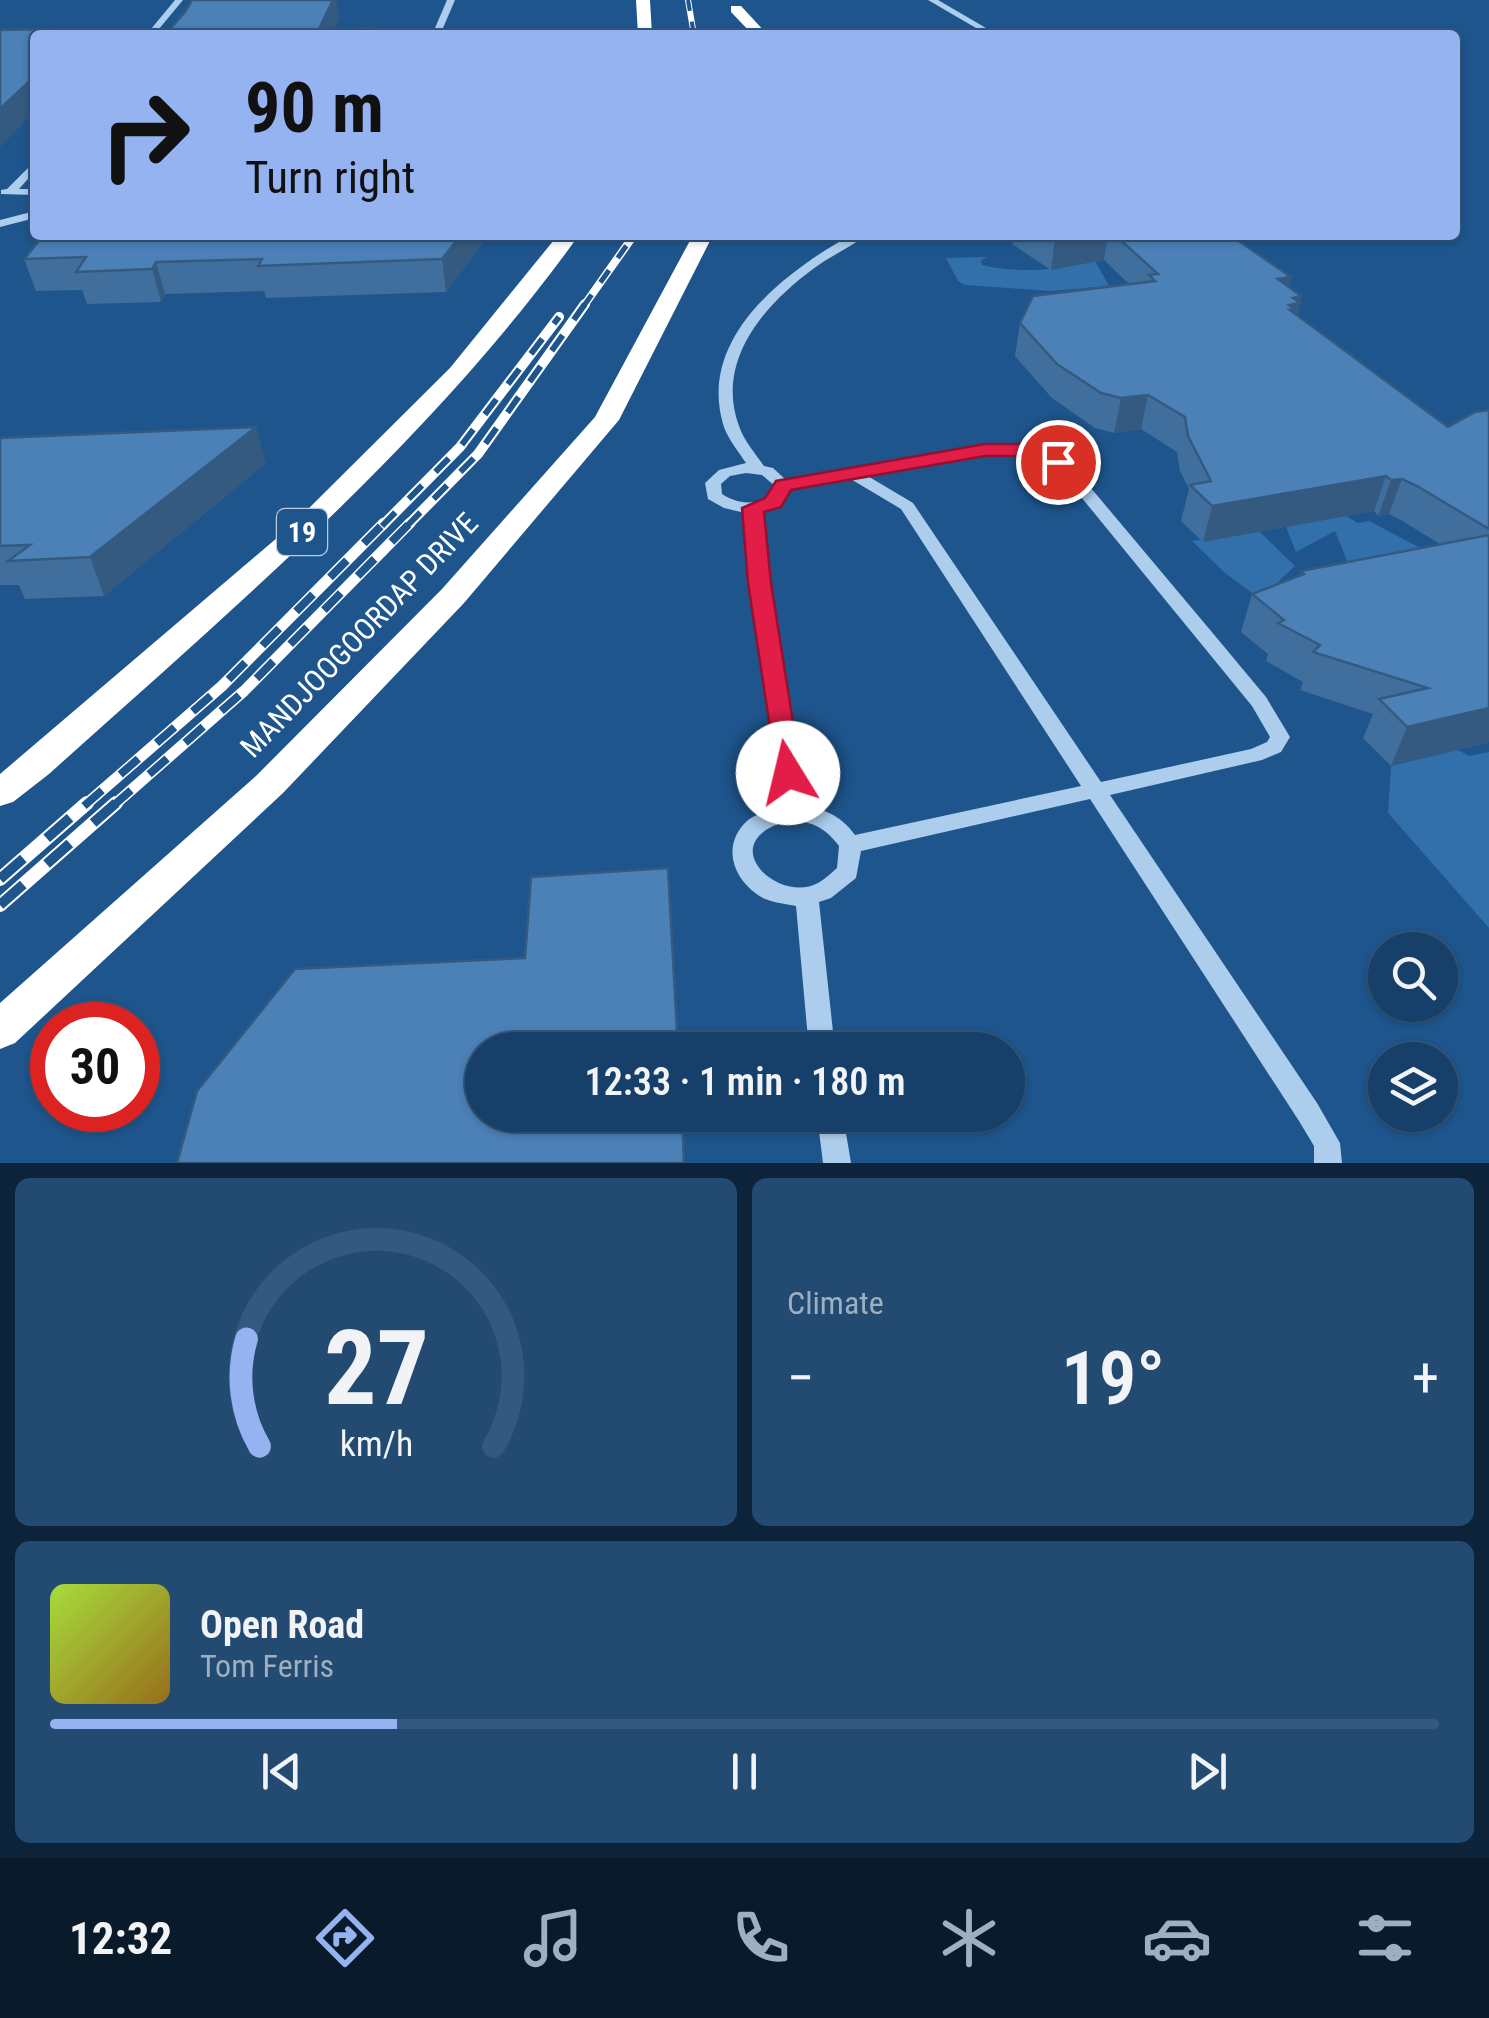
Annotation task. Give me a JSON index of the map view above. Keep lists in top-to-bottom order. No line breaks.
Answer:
{"streets":{"highway":["19","MANDJOOGOORDAP DRIVE"]},"page":{"turn":["90 m","Turn right"],"limit":"30","trip":"12:33 · 1 min · 180 m","tile":"Climate","heat":["−","19°","+"],"song":["Open Road","Tom Ferris"],"tabs":"12:32","gauge":["27","km/h"]}}
